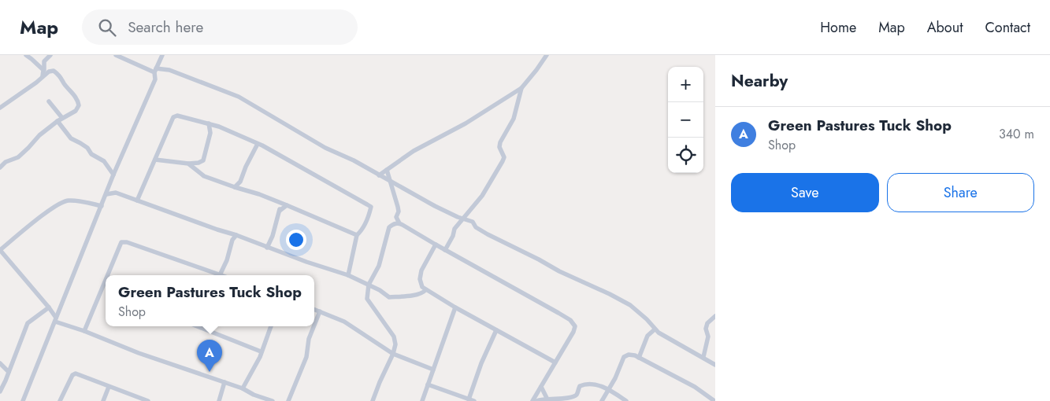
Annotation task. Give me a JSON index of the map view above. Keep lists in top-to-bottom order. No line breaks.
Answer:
{"page":{"header":"Map","search":"Search here","nav":["Home","Map","About","Contact"],"heading":"Nearby","map_buttons":["+","−"],"list":[{"mark":"A","name":"Green Pastures Tuck Shop","note":"Shop","value":"340 m"}],"buttons":["Save","Share"],"popup":["Green Pastures Tuck Shop","Shop"],"pins":"A"}}
